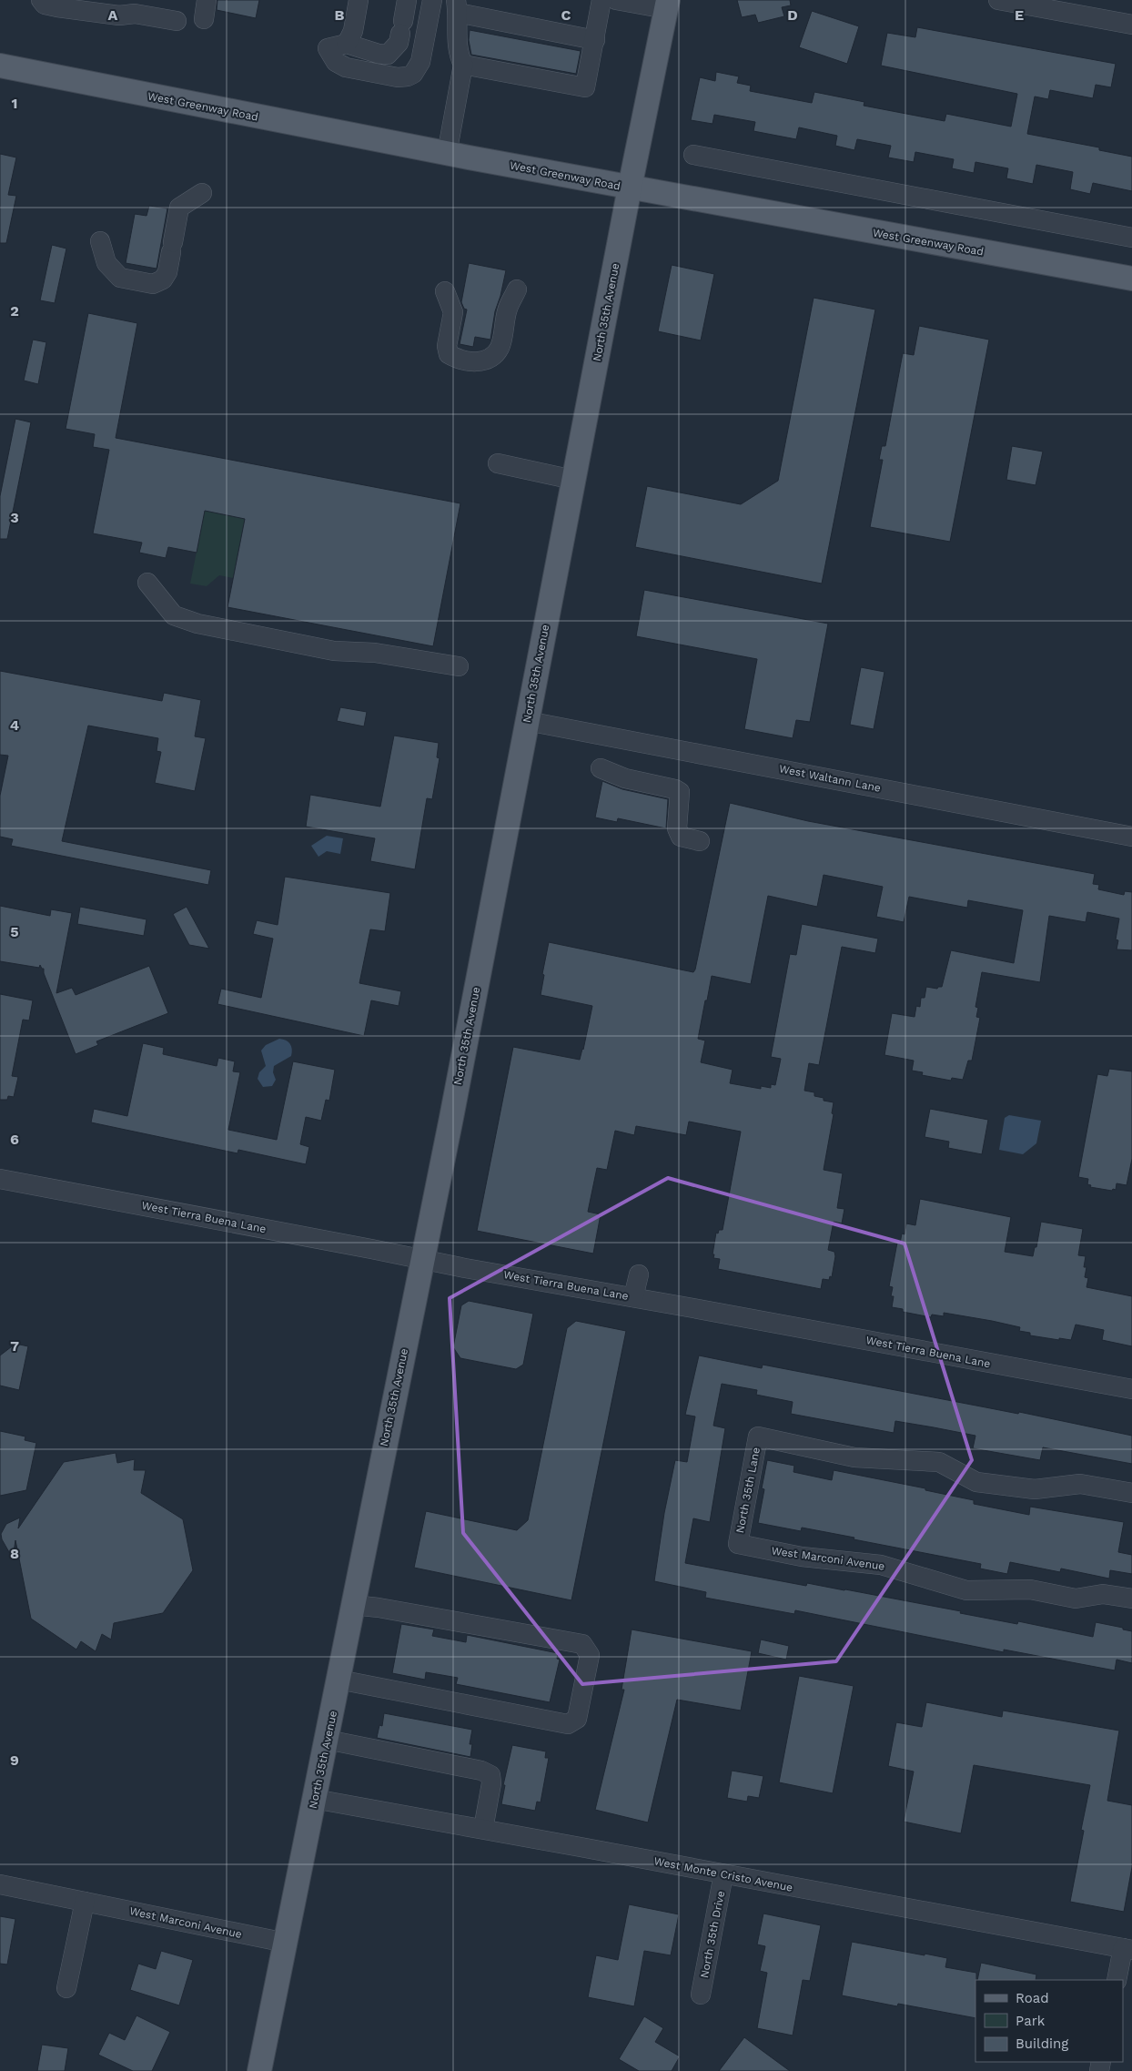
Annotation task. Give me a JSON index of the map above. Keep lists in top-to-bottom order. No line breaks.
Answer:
{"streets":{"main road":["West Greenway Road","North 35th Avenue"],"street":["West Waltann Lane","West Tierra Buena Lane","North 35th Lane","West Marconi Avenue","West Monte Cristo Avenue","North 35th Drive"]},"crossings":[["West Greenway Road","North 35th Avenue"],["North 35th Avenue","West Waltann Lane"],["North 35th Avenue","West Tierra Buena Lane"],["North 35th Avenue","West Marconi Avenue"],["North 35th Avenue","West Monte Cristo Avenue"],["North 35th Lane","West Marconi Avenue"],["West Monte Cristo Avenue","North 35th Drive"]],"legend":["Road","Park","Building"],"grid":{"columns":["A","B","C","D","E"],"rows":["1","2","3","4","5","6","7","8","9"]}}
